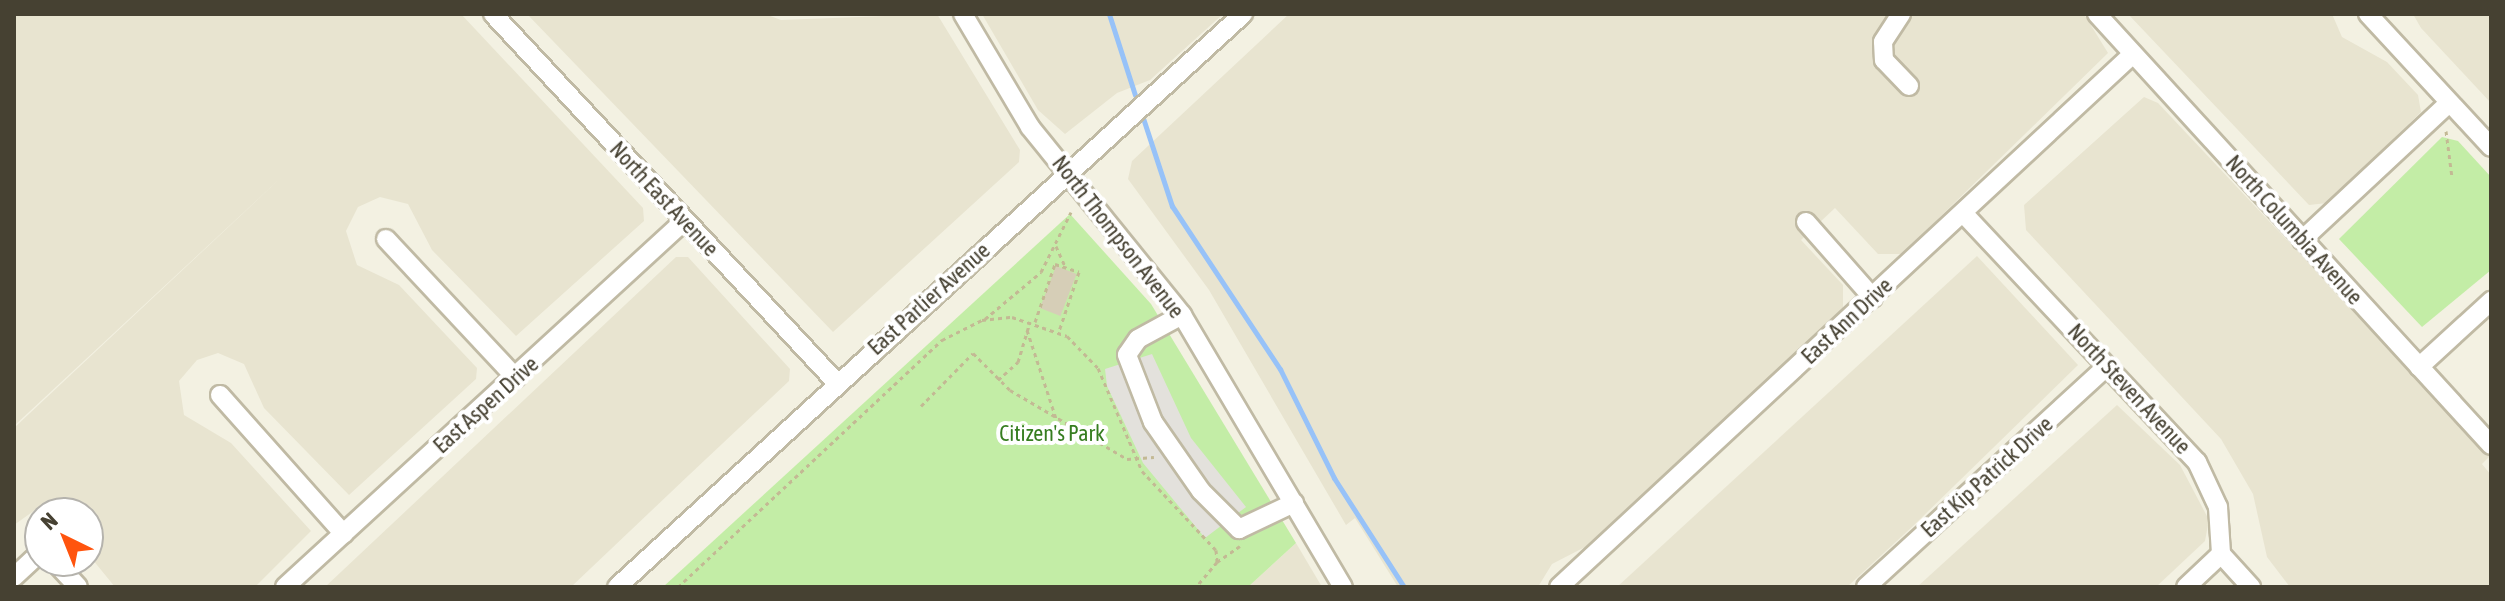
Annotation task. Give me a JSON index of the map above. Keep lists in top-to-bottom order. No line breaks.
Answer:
{"streets":{"street":["North East Avenue","North Columbia Avenue","North Thompson Avenue","East Parlier Avenue","East Ann Drive","North Steven Avenue","East Aspen Drive","East Kip Patrick Drive"]},"crossings":[["North East Avenue","East Parlier Avenue"],["North East Avenue","East Aspen Drive"],["North Columbia Avenue","East Ann Drive"],["North Thompson Avenue","East Parlier Avenue"],["East Ann Drive","North Steven Avenue"],["North Steven Avenue","East Kip Patrick Drive"]],"parks":["Citizen's Park"],"north":"top left"}
